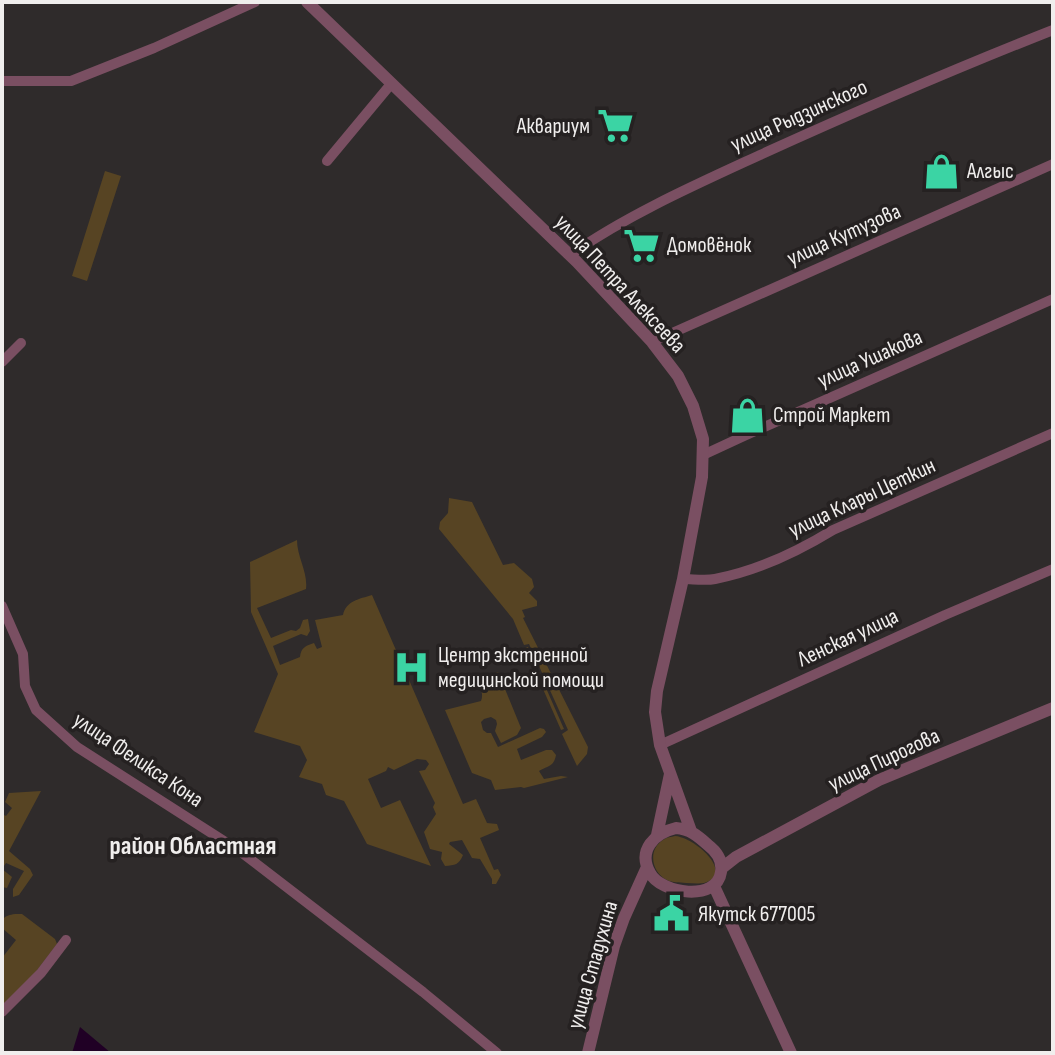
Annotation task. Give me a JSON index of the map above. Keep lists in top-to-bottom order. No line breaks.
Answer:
{"streets":{"street":["улица Рыдзинского","улица Кутузова","улица Петра Алексеева","улица Ушакова","улица Клары Цеткин","Ленская улица","улица Феликса Кона","улица Пирогова","улица Стадухина"]},"crossings":[["улица Рыдзинского","улица Петра Алексеева"],["улица Кутузова","улица Петра Алексеева"],["улица Петра Алексеева","улица Ушакова"],["улица Петра Алексеева","улица Клары Цеткин"],["улица Петра Алексеева","Ленская улица"],["улица Петра Алексеева","улица Пирогова"],["улица Петра Алексеева","улица Стадухина"],["улица Пирогова","улица Стадухина"]],"districts":["район Областная"],"places":{"supermarket":["Аквариум","Домовёнок"],"shop":["Алгыс","Строй Маркет"],"hospital":["Центр экстренной медицинской помощи"],"public building":["Якутск 677005"]}}
